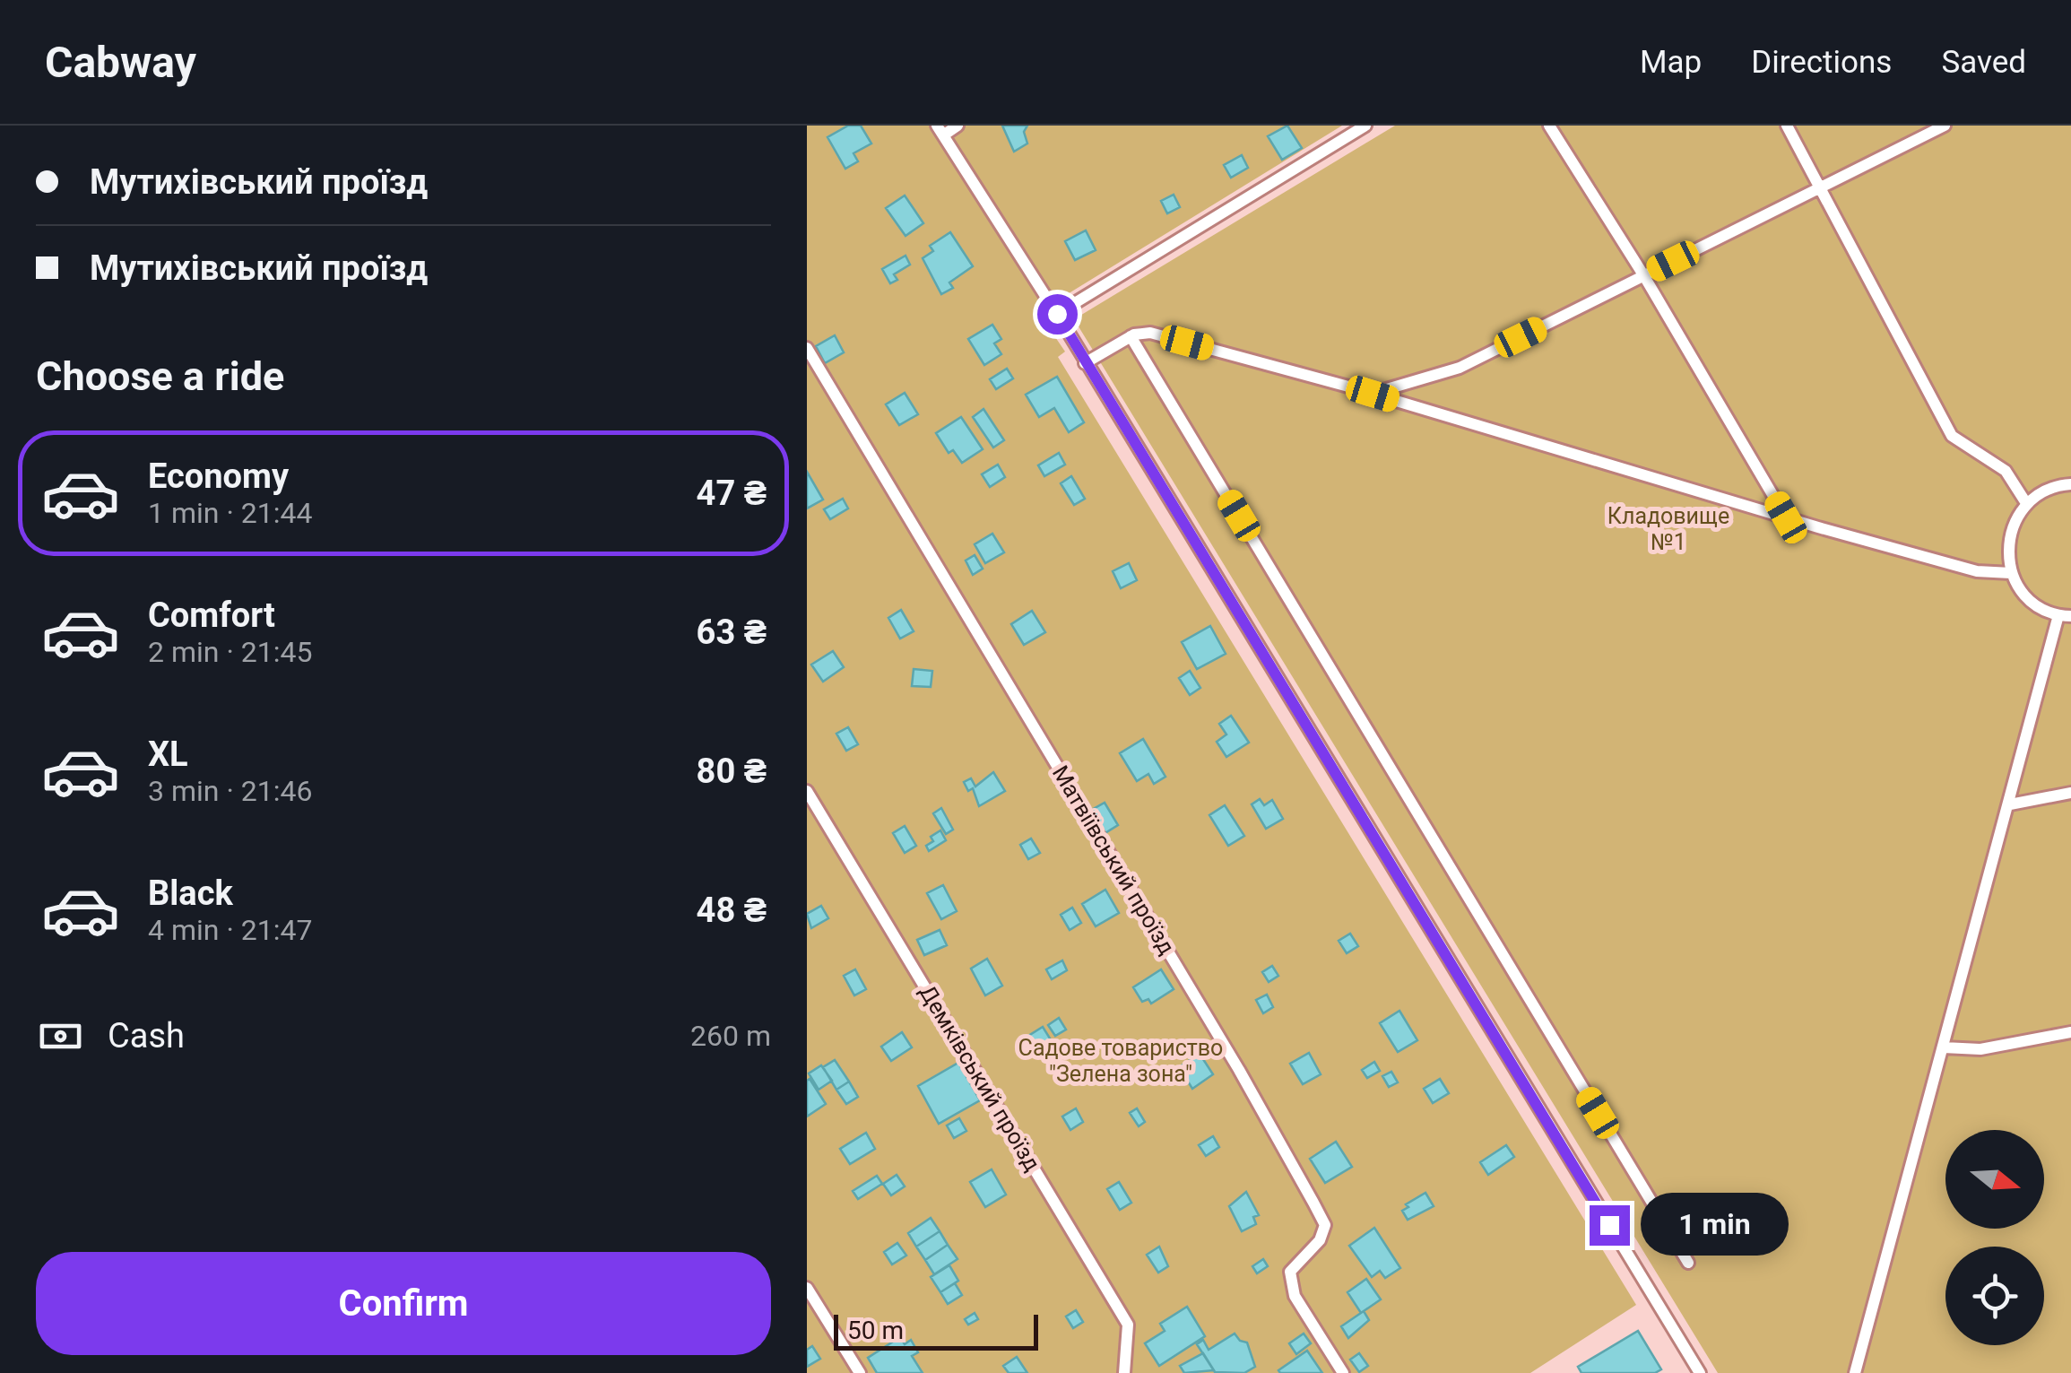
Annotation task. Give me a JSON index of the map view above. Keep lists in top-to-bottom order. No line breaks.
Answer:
{"streets":{"lane":["Матвіївський проїзд","Демківський проїзд"]},"parks":["Кладовище №1","Садове товариство \"Зелена зона\""],"scale_bar":"50 m","north":"right","page":{"header":"Cabway","nav":["Map","Directions","Saved"],"banner":["Мутихівський проїзд","Мутихівський проїзд"],"heading":"Choose a ride","list":[{"name":"Economy","note":"1 min · 21:44","value":"47 ₴"},{"name":"Comfort","note":"2 min · 21:45","value":"63 ₴"},{"name":"XL","note":"3 min · 21:46","value":"80 ₴"},{"name":"Black","note":"4 min · 21:47","value":"48 ₴"}],"pay":["Cash","260 m"],"bubble":"1 min","buttons":"Confirm","scale":"50 m"}}
